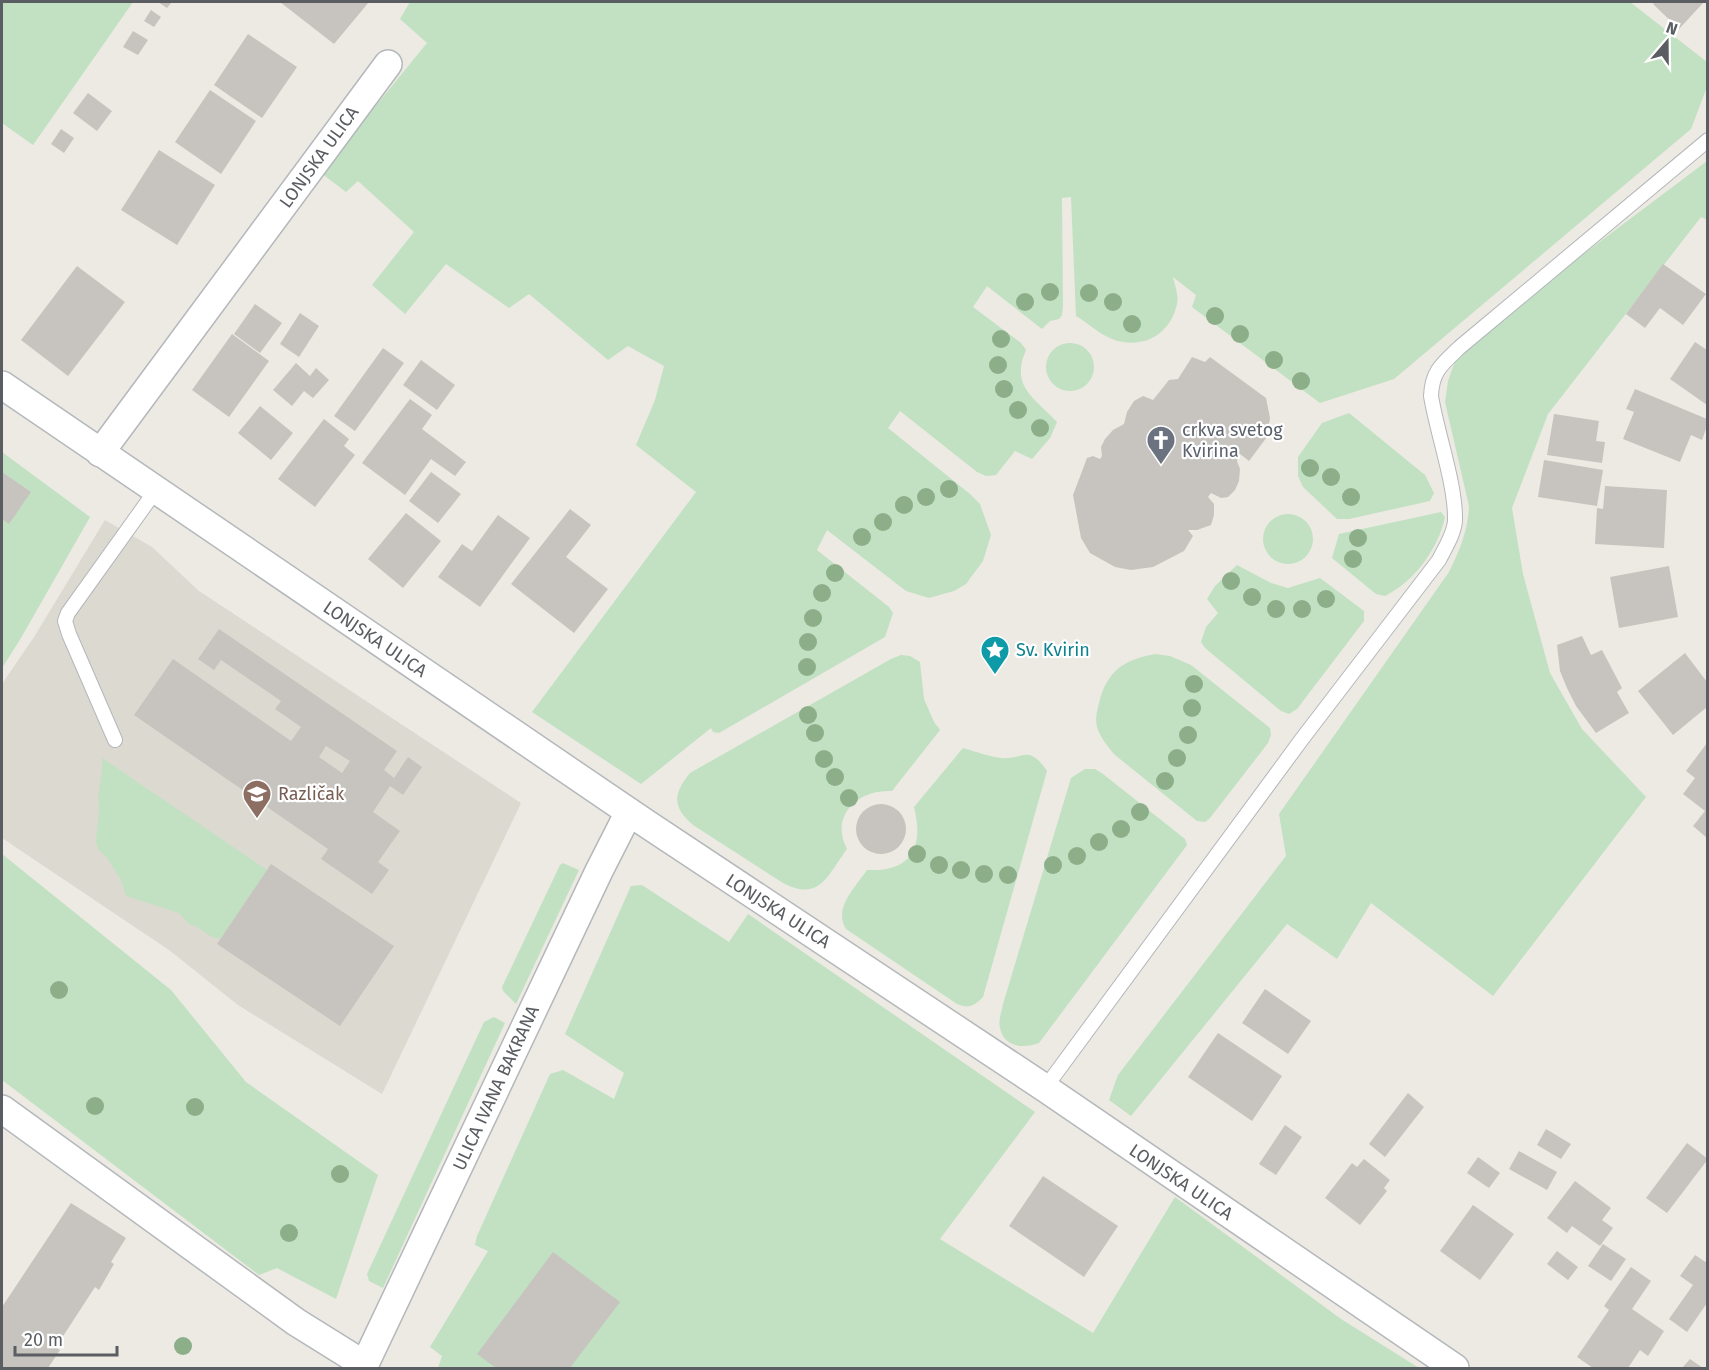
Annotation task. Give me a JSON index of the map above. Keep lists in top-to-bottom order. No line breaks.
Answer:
{"streets":{"street":["LONJSKA ULICA","ULICA IVANA BAKRANA"]},"crossings":[["LONJSKA ULICA","ULICA IVANA BAKRANA"]],"places":{"church":["crkva svetog Kvirina"],"place":["Sv. Kvirin"],"school or university":["Različak"]},"scale_bar":"20 m","north":"top"}
